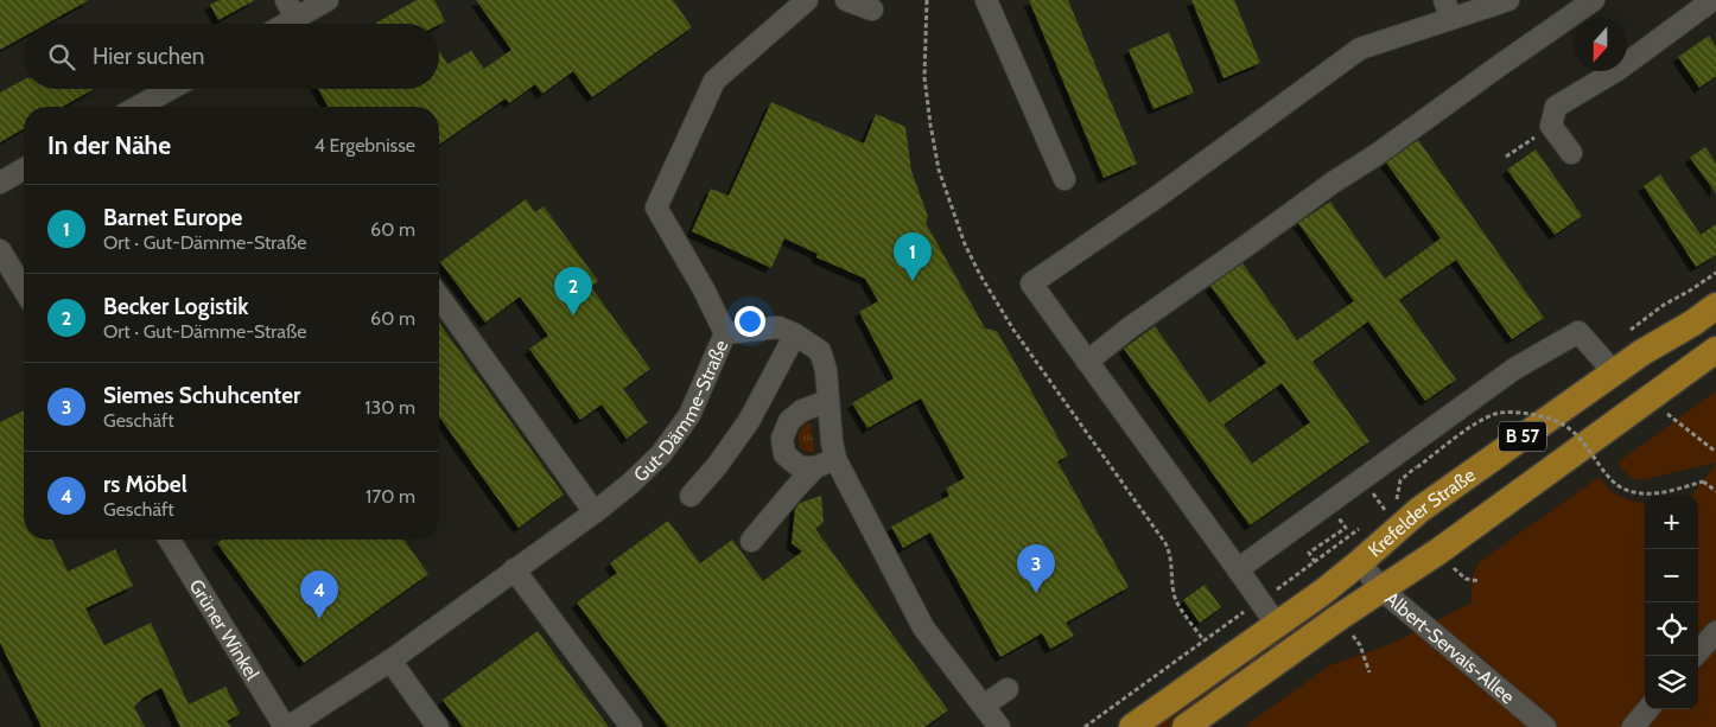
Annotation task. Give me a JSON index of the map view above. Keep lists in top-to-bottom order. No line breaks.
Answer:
{"streets":{"main road":["B 57","Krefelder Straße"],"street":["Gut-Dämme-Straße","Grüner Winkel","Albert-Servais-Allee"]},"crossings":[["Gut-Dämme-Straße","Grüner Winkel"],["Krefelder Straße","Albert-Servais-Allee"]],"north":"bottom","page":{"search":"Hier suchen","heading":["In der Nähe","4 Ergebnisse"],"list":[{"mark":"1","name":"Barnet Europe","note":"Ort · Gut-Dämme-Straße","value":"60 m"},{"mark":"2","name":"Becker Logistik","note":"Ort · Gut-Dämme-Straße","value":"60 m"},{"mark":"3","name":"Siemes Schuhcenter","note":"Geschäft","value":"130 m"},{"mark":"4","name":"rs Möbel","note":"Geschäft","value":"170 m"}],"pins":["1","2","3","4"],"map_buttons":["+","−"]}}
